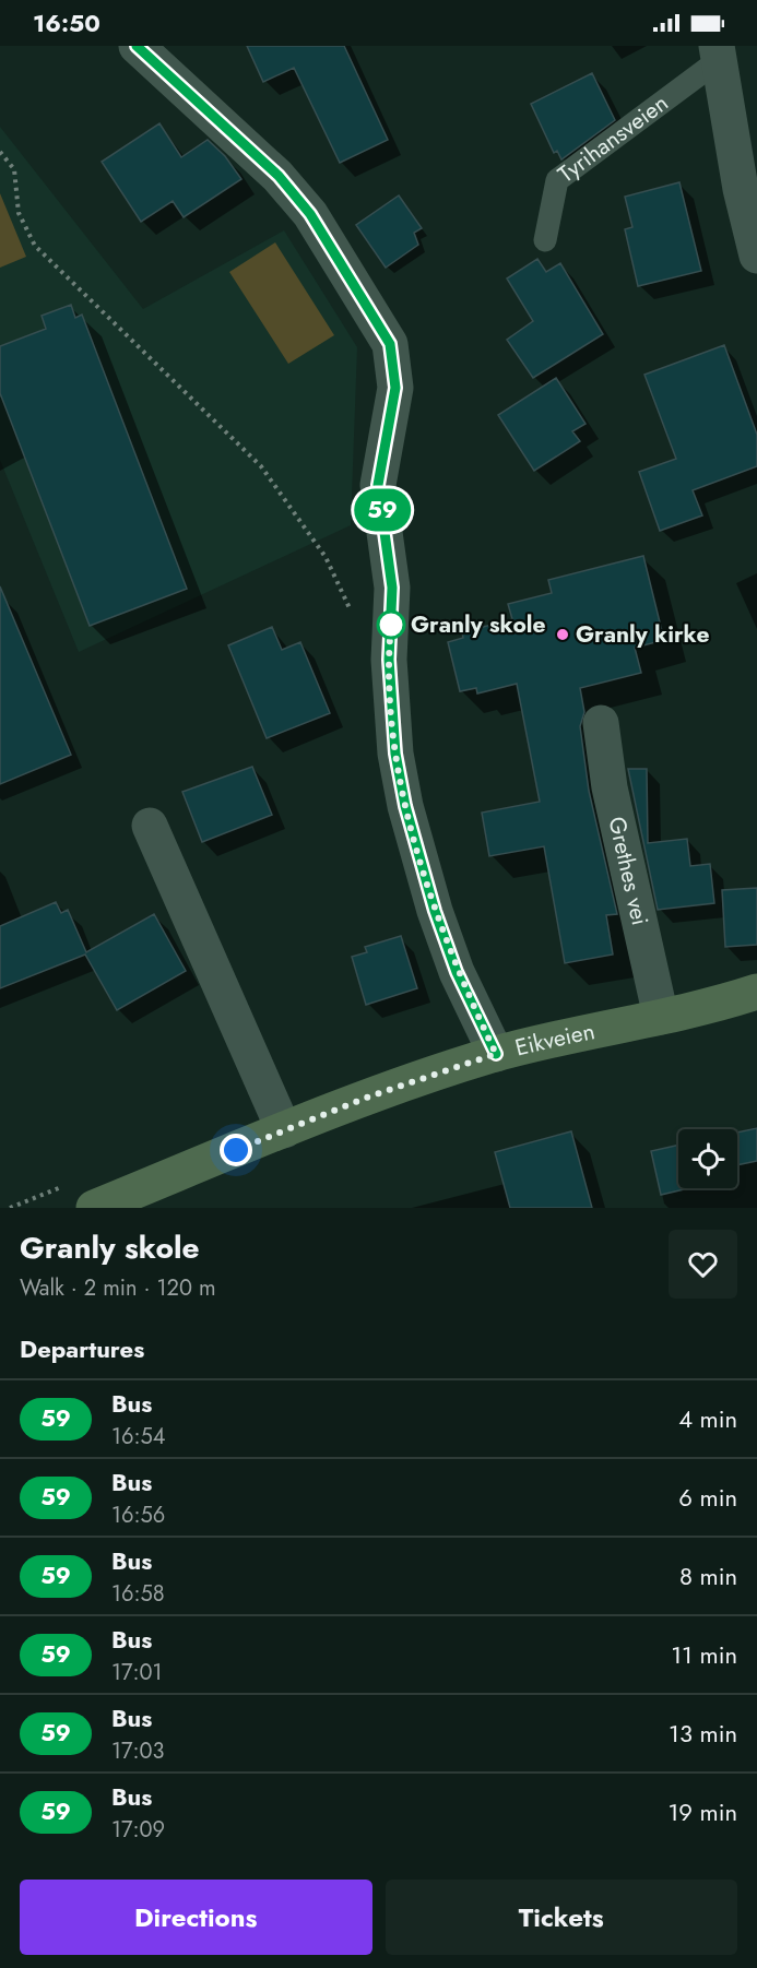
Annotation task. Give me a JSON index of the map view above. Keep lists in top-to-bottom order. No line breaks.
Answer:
{"streets":{"main road":["Eikveien"],"street":["Grethes vei"],"lane":["Tyrihansveien"]},"crossings":[["Grethes vei","Eikveien"]],"places":["Granly skole","Granly kirke"],"lines":["bus line 59"],"page":{"status":"16:50","on_map":"59","heading":[["Granly skole","Walk · 2 min · 120 m"],"Departures"],"list":[{"mark":"59","name":"Bus","note":"16:54","value":"4 min"},{"mark":"59","name":"Bus","note":"16:56","value":"6 min"},{"mark":"59","name":"Bus","note":"16:58","value":"8 min"},{"mark":"59","name":"Bus","note":"17:01","value":"11 min"},{"mark":"59","name":"Bus","note":"17:03","value":"13 min"},{"mark":"59","name":"Bus","note":"17:09","value":"19 min"}],"buttons":["Directions","Tickets"]}}
